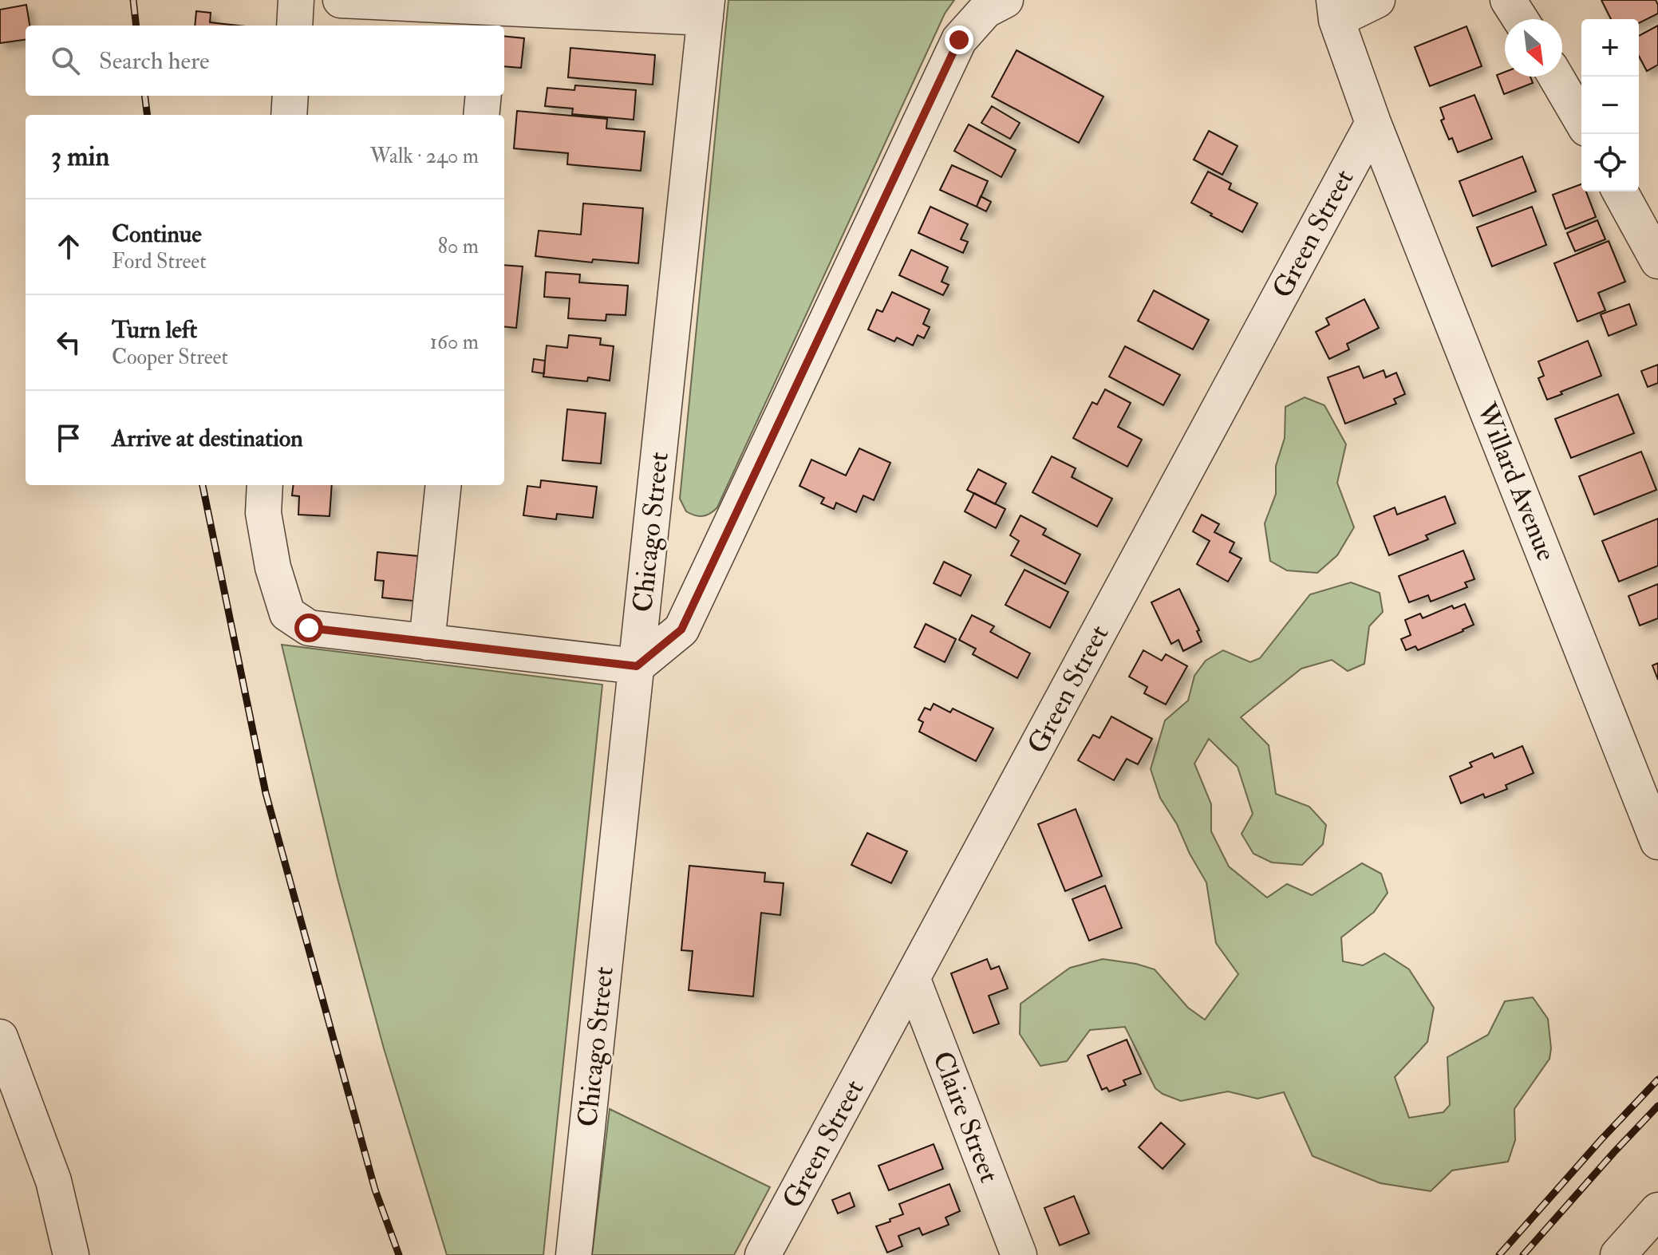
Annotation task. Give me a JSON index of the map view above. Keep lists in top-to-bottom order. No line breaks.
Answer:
{"streets":{"street":["Green Street","Willard Avenue","Chicago Street","Claire Street"]},"crossings":[["Green Street","Willard Avenue"],["Green Street","Claire Street"]],"north":"bottom right","page":{"map_buttons":["+","−"],"search":"Search here","heading":["3 min","Walk · 240 m"],"list":[["Continue","Ford Street","80 m"],["Turn left","Cooper Street","160 m"],"Arrive at destination"]}}
